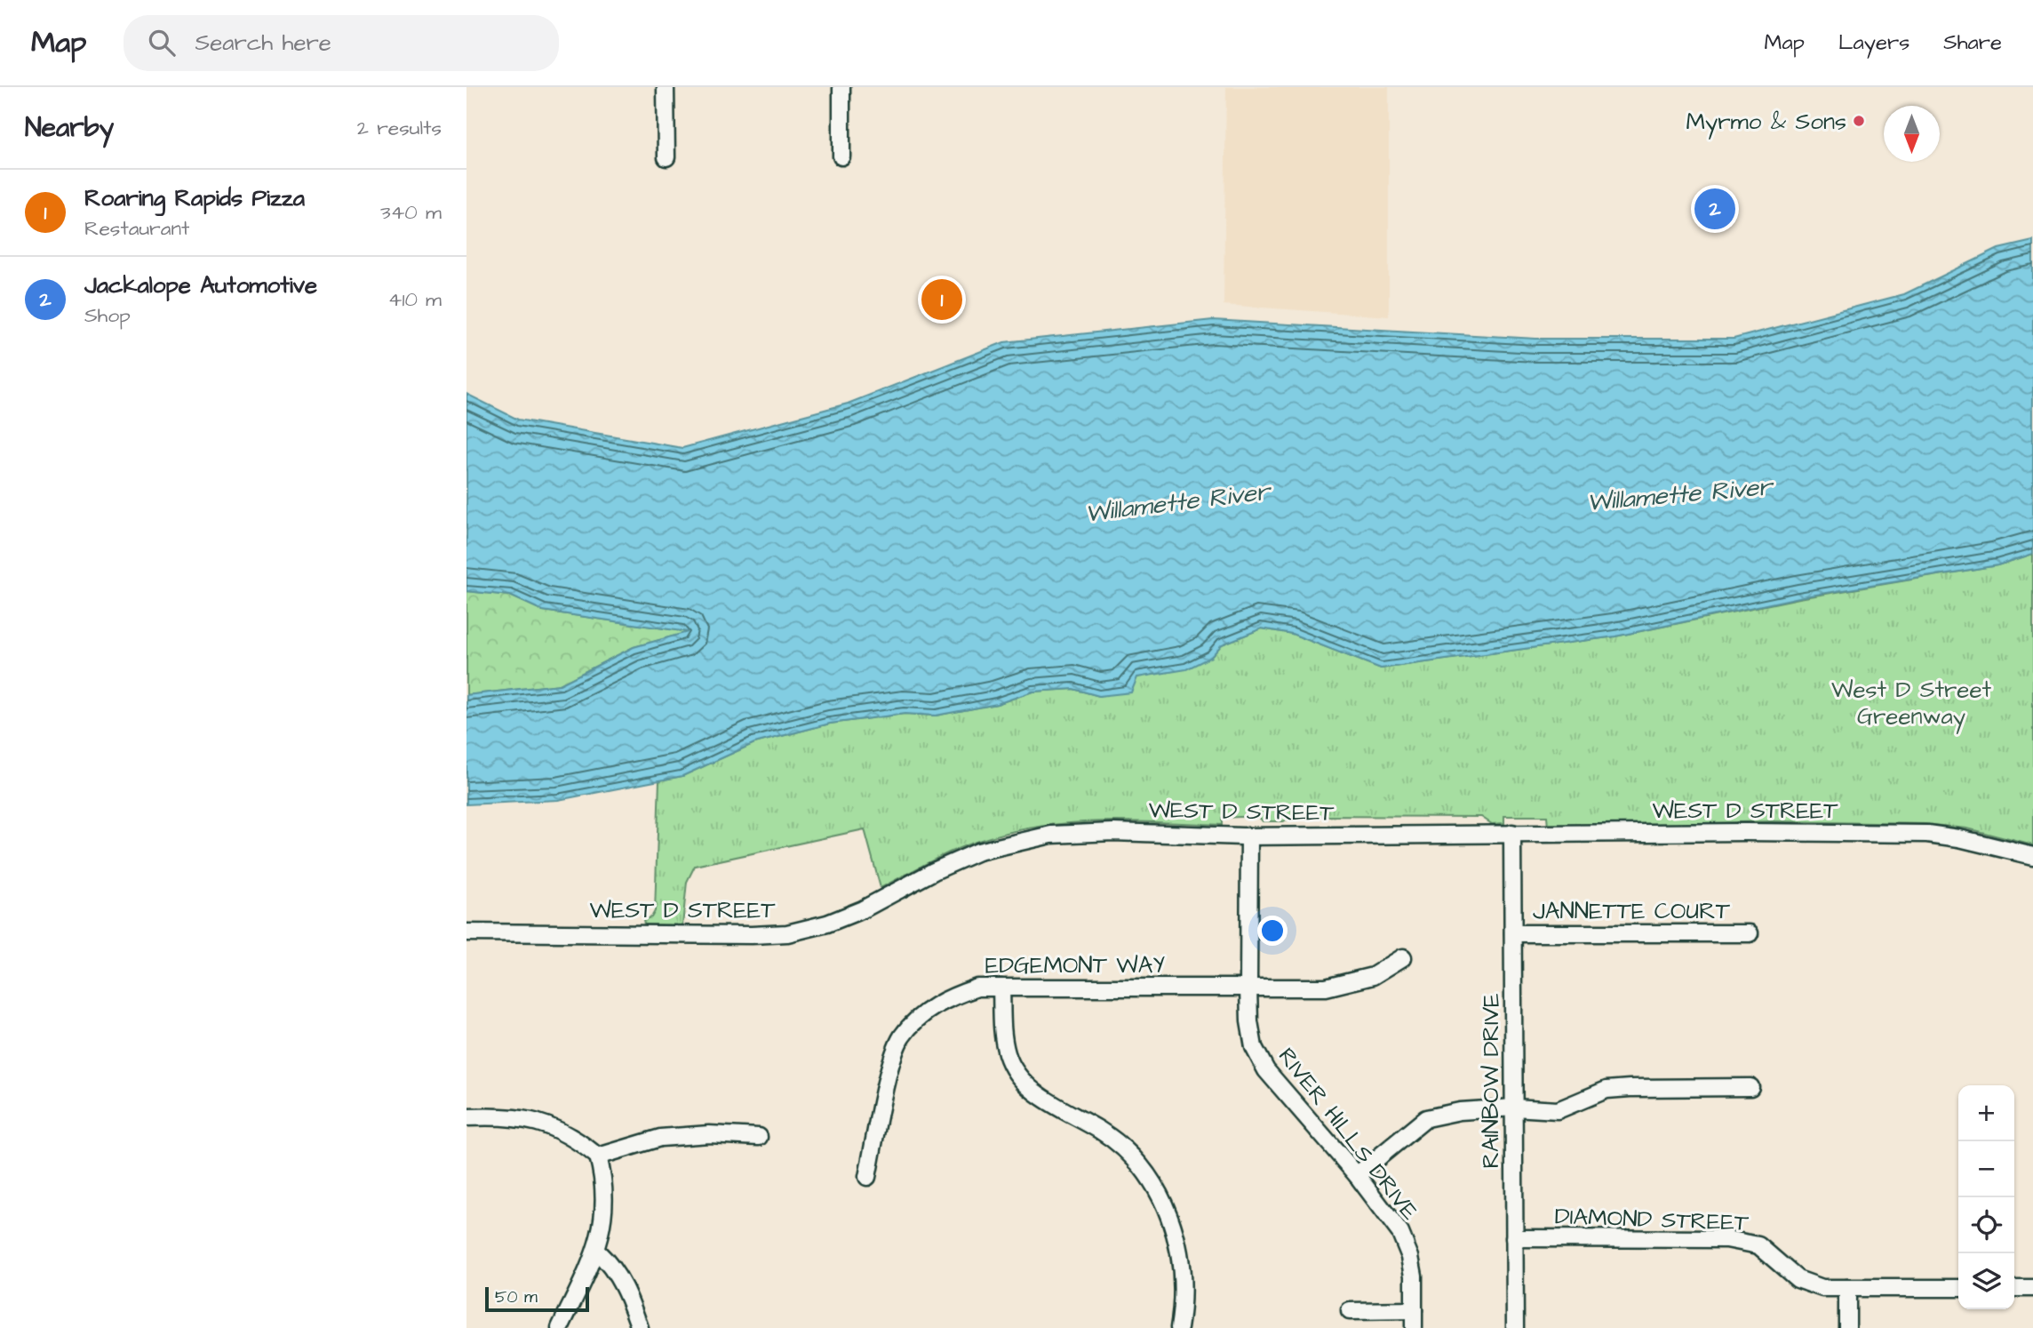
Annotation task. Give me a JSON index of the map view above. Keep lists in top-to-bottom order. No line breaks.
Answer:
{"streets":{"street":["WEST D STREET","JANNETTE COURT","EDGEMONT WAY","RAINBOW DRIVE","RIVER HILLS DRIVE","DIAMOND STREET"]},"crossings":[["WEST D STREET","RAINBOW DRIVE"],["WEST D STREET","RIVER HILLS DRIVE"],["JANNETTE COURT","RAINBOW DRIVE"],["EDGEMONT WAY","RIVER HILLS DRIVE"],["RAINBOW DRIVE","DIAMOND STREET"]],"water":["Willamette River"],"parks":["West D Street Greenway"],"places":["Myrmo & Sons"],"scale_bar":"50 m","north":"bottom","page":{"header":"Map","search":"Search here","nav":["Map","Layers","Share"],"heading":["Nearby","2 results"],"list":[{"mark":"1","name":"Roaring Rapids Pizza","note":"Restaurant","value":"340 m"},{"mark":"2","name":"Jackalope Automotive","note":"Shop","value":"410 m"}],"pins":["2","1"],"map_buttons":["+","−"],"scale":"50 m"}}
